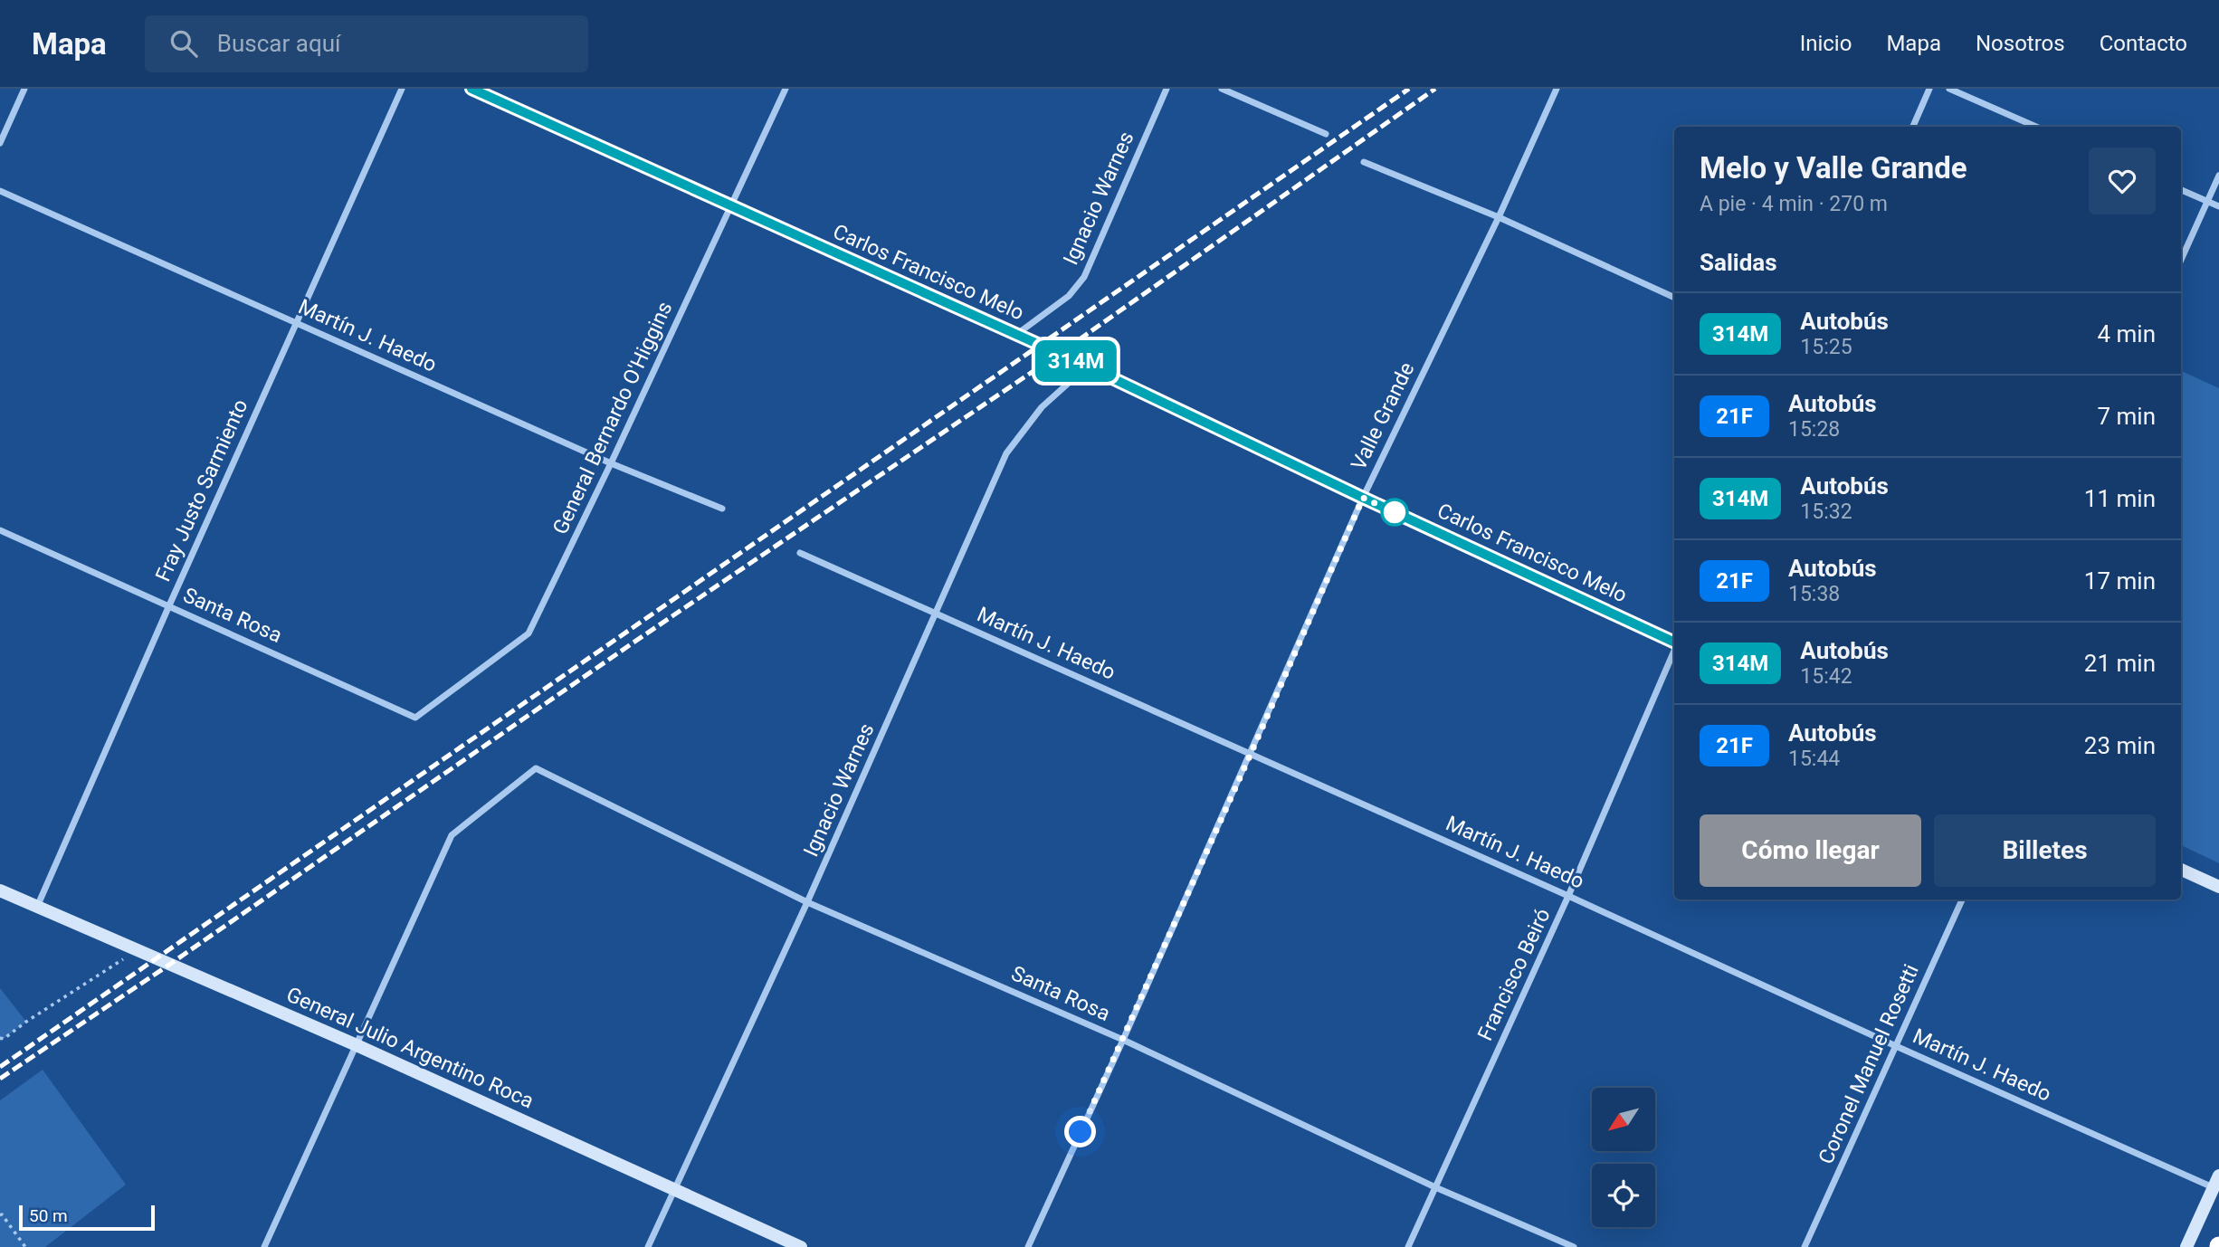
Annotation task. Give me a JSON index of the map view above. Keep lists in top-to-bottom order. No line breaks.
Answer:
{"streets":{"street":["Ignacio Warnes","Carlos Francisco Melo","Martín J. Haedo","Valle Grande","General Bernardo O'Higgins","Fray Justo Sarmiento","Santa Rosa","Francisco Beiró","General Julio Argentino Roca","Coronel Manuel Rosetti"]},"crossings":[["Ignacio Warnes","Carlos Francisco Melo"],["Ignacio Warnes","Martín J. Haedo"],["Ignacio Warnes","Santa Rosa"],["Ignacio Warnes","General Julio Argentino Roca"],["Carlos Francisco Melo","Valle Grande"],["Carlos Francisco Melo","General Bernardo O'Higgins"],["Martín J. Haedo","Valle Grande"],["Martín J. Haedo","General Bernardo O'Higgins"],["Martín J. Haedo","Fray Justo Sarmiento"],["Martín J. Haedo","Francisco Beiró"],["Martín J. Haedo","Coronel Manuel Rosetti"],["Valle Grande","Santa Rosa"],["General Bernardo O'Higgins","Santa Rosa"],["Fray Justo Sarmiento","Santa Rosa"],["Fray Justo Sarmiento","General Julio Argentino Roca"],["Santa Rosa","Francisco Beiró"],["Santa Rosa","General Julio Argentino Roca"]],"lines":["bus line 314M"],"scale_bar":"50 m","north":"bottom left","page":{"header":"Mapa","search":"Buscar aquí","nav":["Inicio","Mapa","Nosotros","Contacto"],"on_map":"314M","heading":[["Melo y Valle Grande","A pie · 4 min · 270 m"],"Salidas"],"list":[{"mark":"314M","name":"Autobús","note":"15:25","value":"4 min"},{"mark":"21F","name":"Autobús","note":"15:28","value":"7 min"},{"mark":"314M","name":"Autobús","note":"15:32","value":"11 min"},{"mark":"21F","name":"Autobús","note":"15:38","value":"17 min"},{"mark":"314M","name":"Autobús","note":"15:42","value":"21 min"},{"mark":"21F","name":"Autobús","note":"15:44","value":"23 min"}],"buttons":["Cómo llegar","Billetes"],"scale":"50 m"}}
